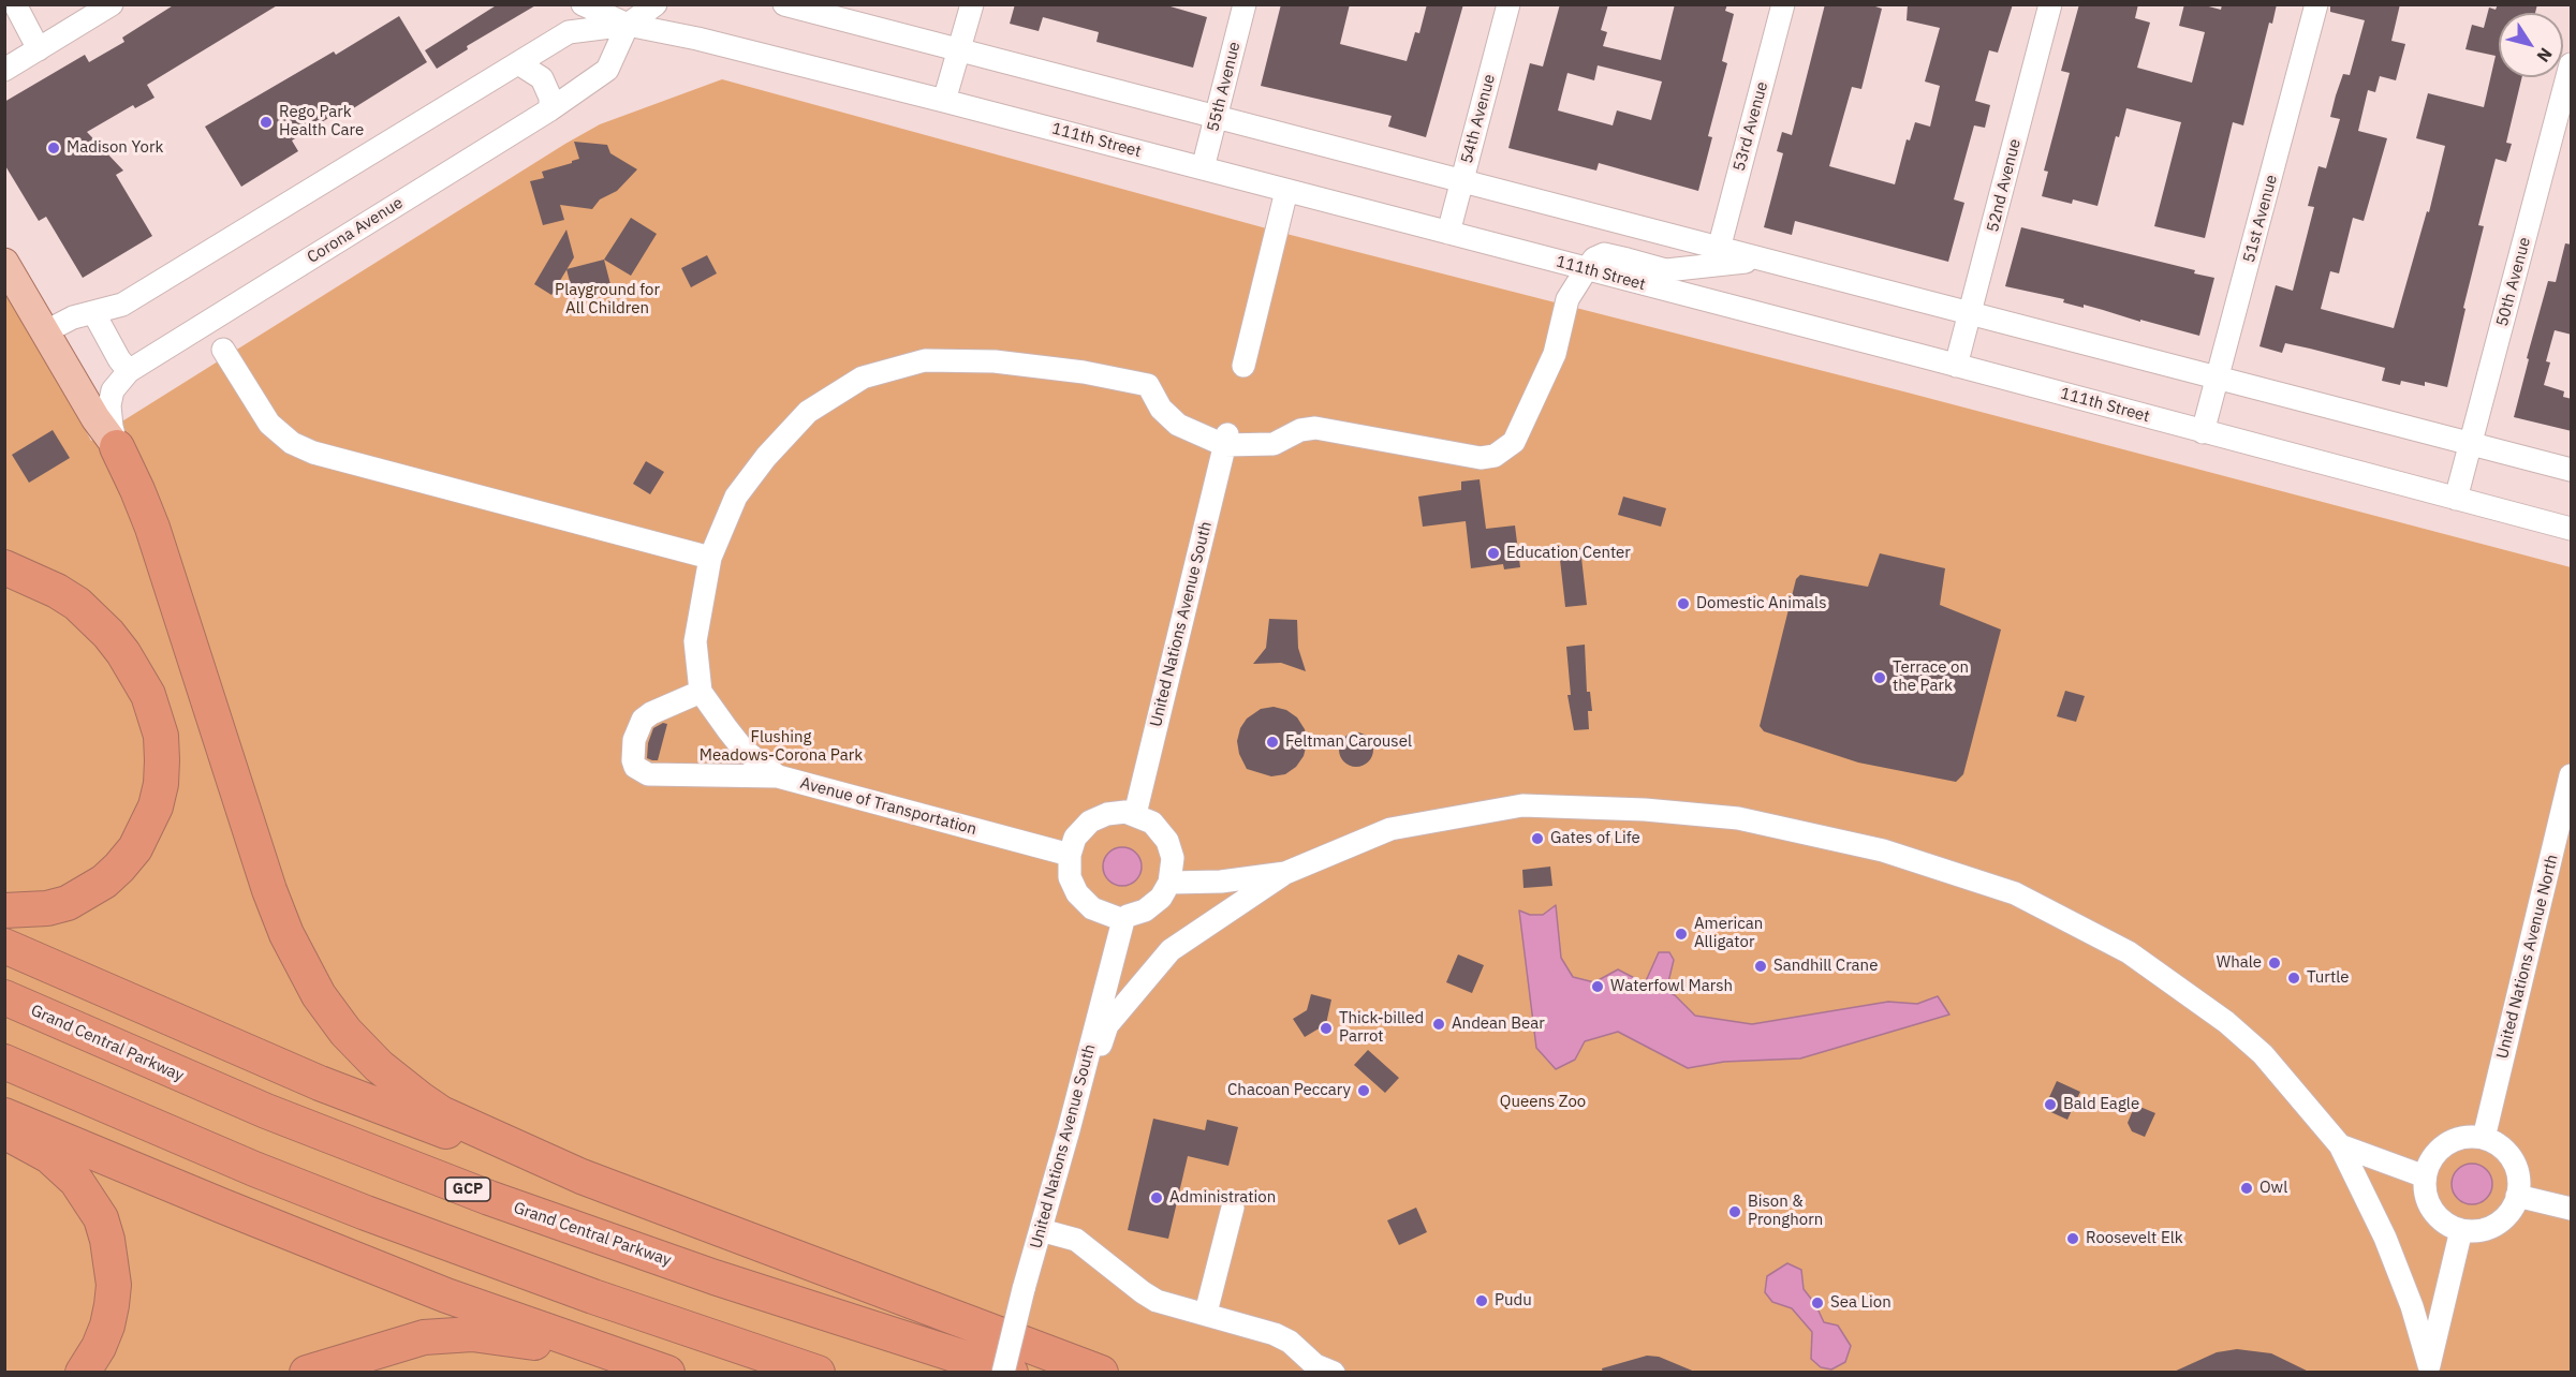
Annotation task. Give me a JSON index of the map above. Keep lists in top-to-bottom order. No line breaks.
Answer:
{"streets":{"highway":["Grand Central Parkway","GCP"],"street":["55th Avenue","54th Avenue","53rd Avenue","111th Street","52nd Avenue","51st Avenue","Corona Avenue","50th Avenue","United Nations Avenue South","Avenue of Transportation","United Nations Avenue North"]},"crossings":[["55th Avenue","111th Street"],["54th Avenue","111th Street"],["111th Street","52nd Avenue"],["111th Street","51st Avenue"],["111th Street","Corona Avenue"],["111th Street","50th Avenue"],["United Nations Avenue South","Avenue of Transportation"]],"parks":["Playground for All Children","Flushing Meadows-Corona Park","Queens Zoo"],"places":["Rego Park Health Care","Madison York","Education Center","Domestic Animals","Terrace on the Park","Feltman Carousel","Gates of Life","American Alligator","Whale","Sandhill Crane","Turtle","Waterfowl Marsh","Andean Bear","Thick-billed Parrot","Chacoan Peccary","Bald Eagle","Owl","Administration","Bison & Pronghorn","Roosevelt Elk","Pudu","Sea Lion"],"north":"bottom right"}
